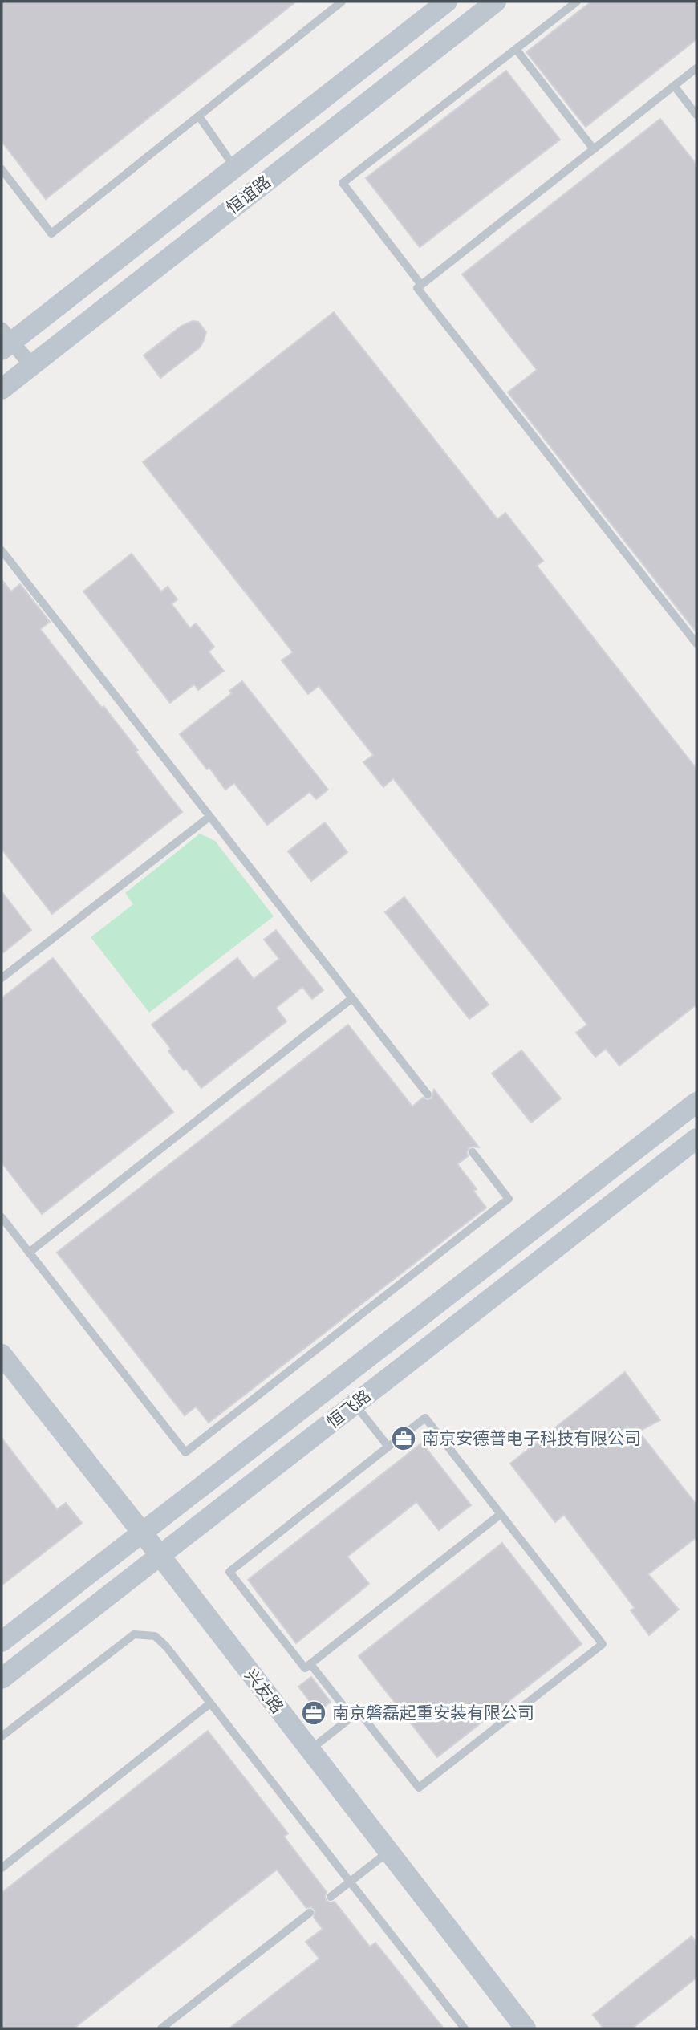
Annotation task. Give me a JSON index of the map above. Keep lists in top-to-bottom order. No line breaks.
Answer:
{"streets":{"main road":["恒谊路","恒飞路","兴友路"]},"crossings":[["恒飞路","兴友路"]],"places":{"office":["南京安德普电子科技有限公司","南京磐磊起重安装有限公司"]}}
